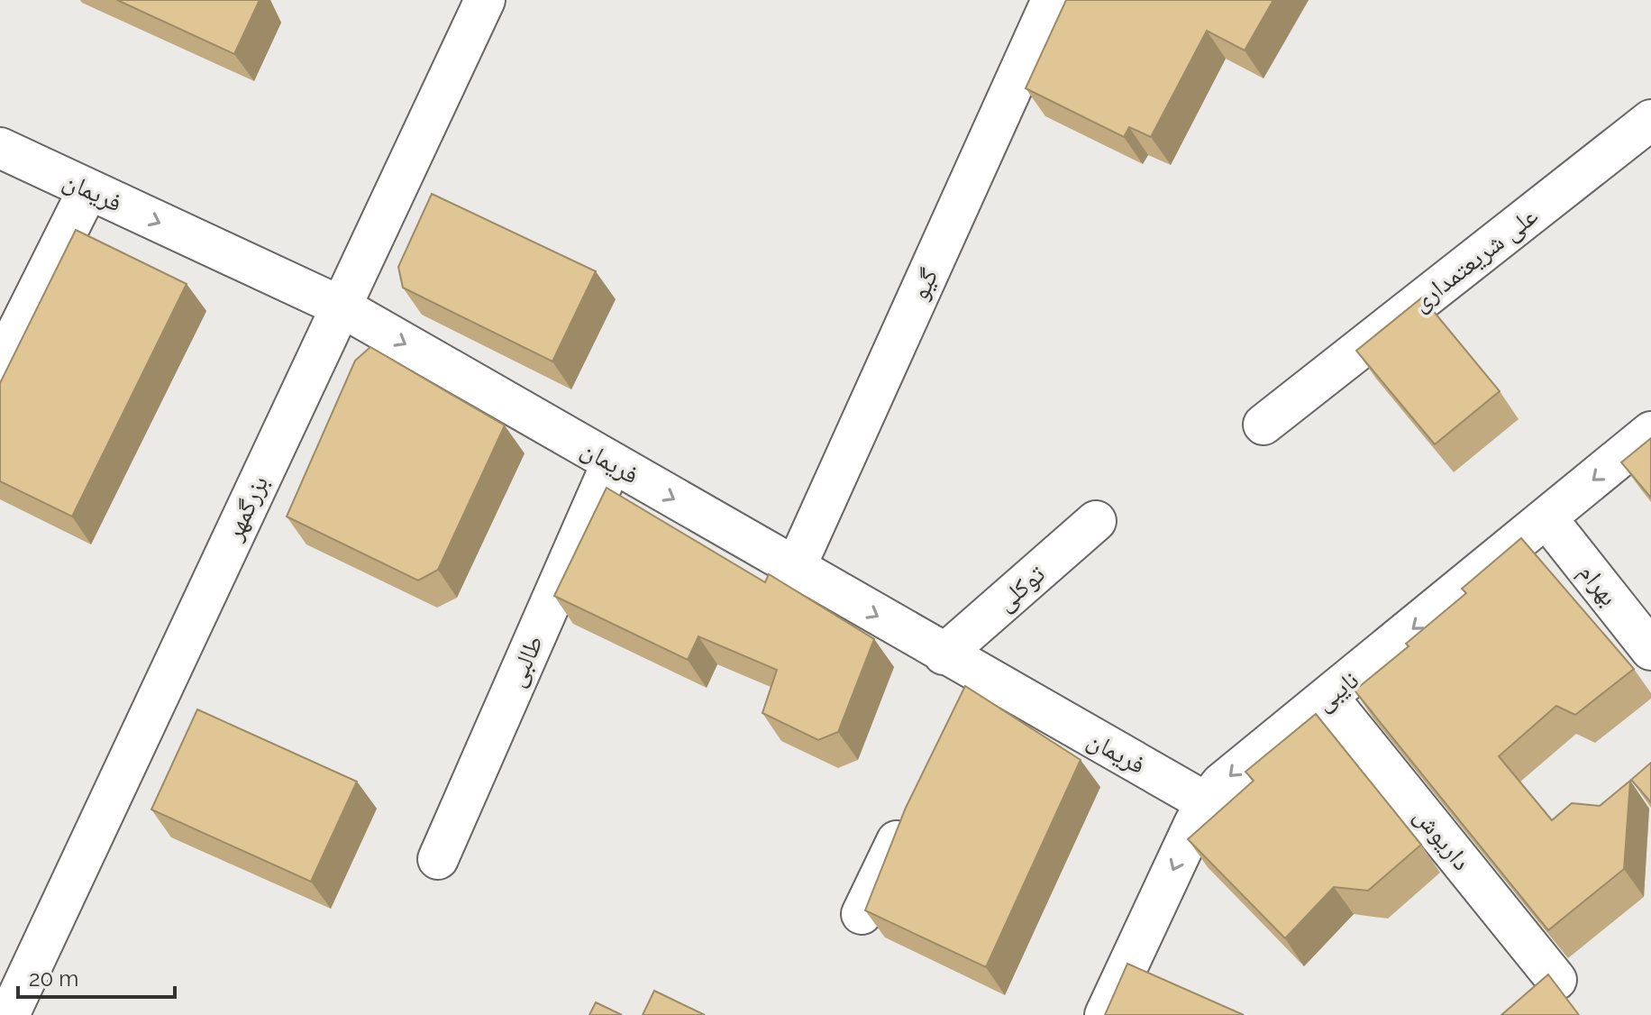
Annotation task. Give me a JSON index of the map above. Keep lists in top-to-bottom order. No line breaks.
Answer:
{"streets":{"street":["فریمان","علی شریعتمداری","گیو","بزرگمهر","بهرام","توکلی","طالبی","نایبی","داریوش"]},"crossings":[["فریمان","گیو"],["فریمان","بزرگمهر"],["فریمان","توکلی"],["فریمان","طالبی"],["فریمان","نایبی"],["بهرام","نایبی"],["نایبی","داریوش"]],"one_way":["فریمان","نایبی"],"scale_bar":"20 m"}
